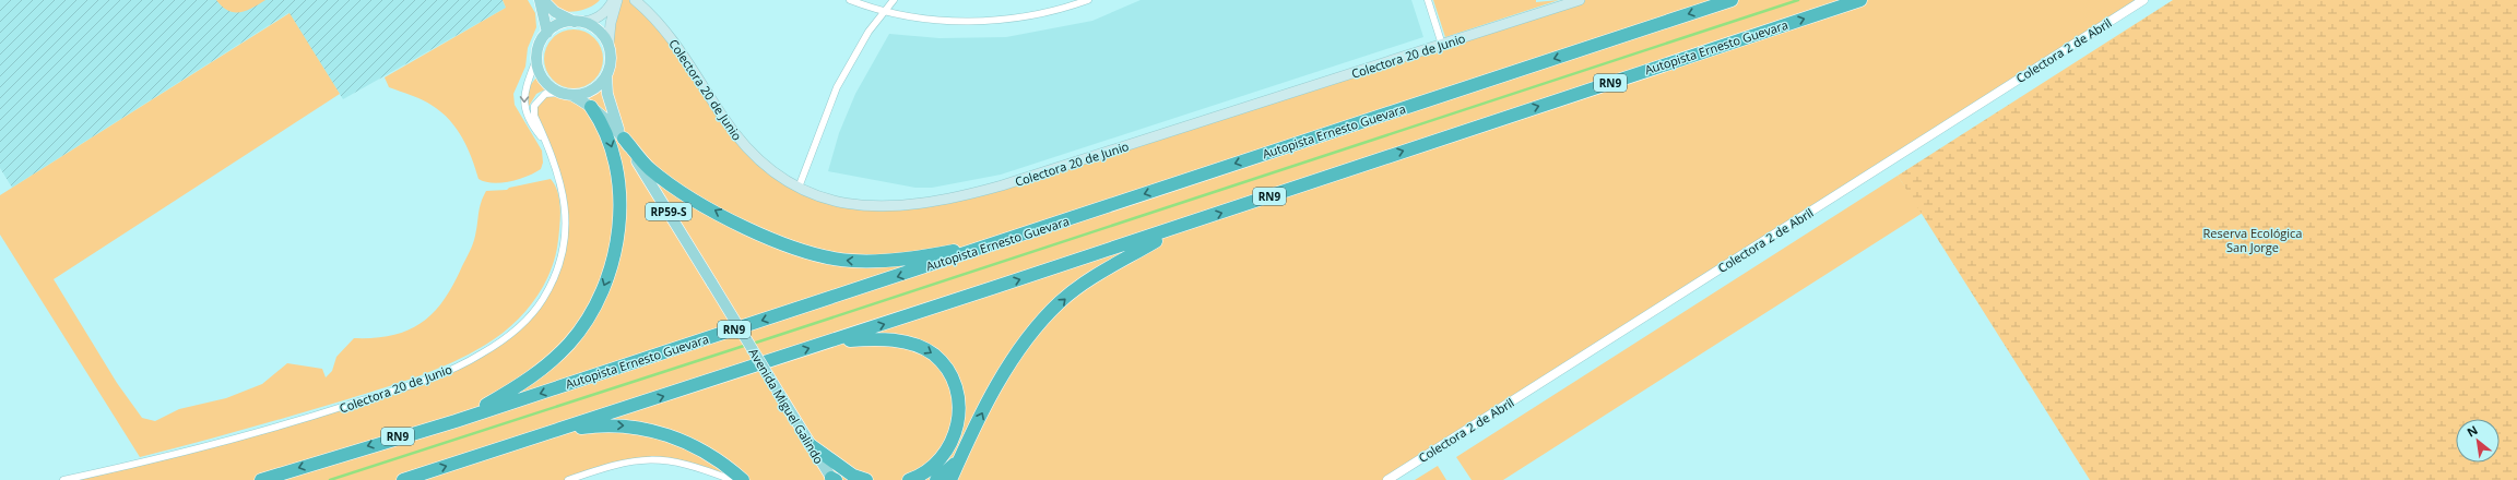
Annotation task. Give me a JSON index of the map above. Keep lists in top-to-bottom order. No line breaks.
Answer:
{"streets":{"highway":["Autopista Ernesto Guevara","RN9"],"main road":["Colectora 20 de Junio","RP59-S","Avenida Miguel Galindo"],"street":["Colectora 2 de Abril"]},"crossings":[["Colectora 20 de Junio","Avenida Miguel Galindo"]],"parks":["Reserva Ecológica San Jorge"],"north":"top left"}
